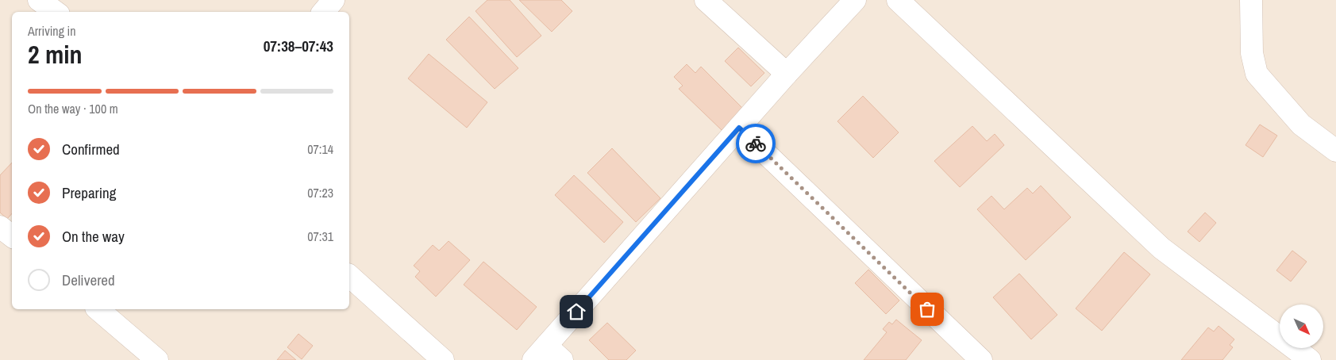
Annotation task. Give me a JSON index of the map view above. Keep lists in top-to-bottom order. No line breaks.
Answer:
{"north":"bottom right","page":{"heading":["2 min","Arriving in","07:38–07:43"],"bar":"On the way · 100 m","list":[["Confirmed","07:14"],["Preparing","07:23"],["On the way","07:31"],"Delivered"]}}
